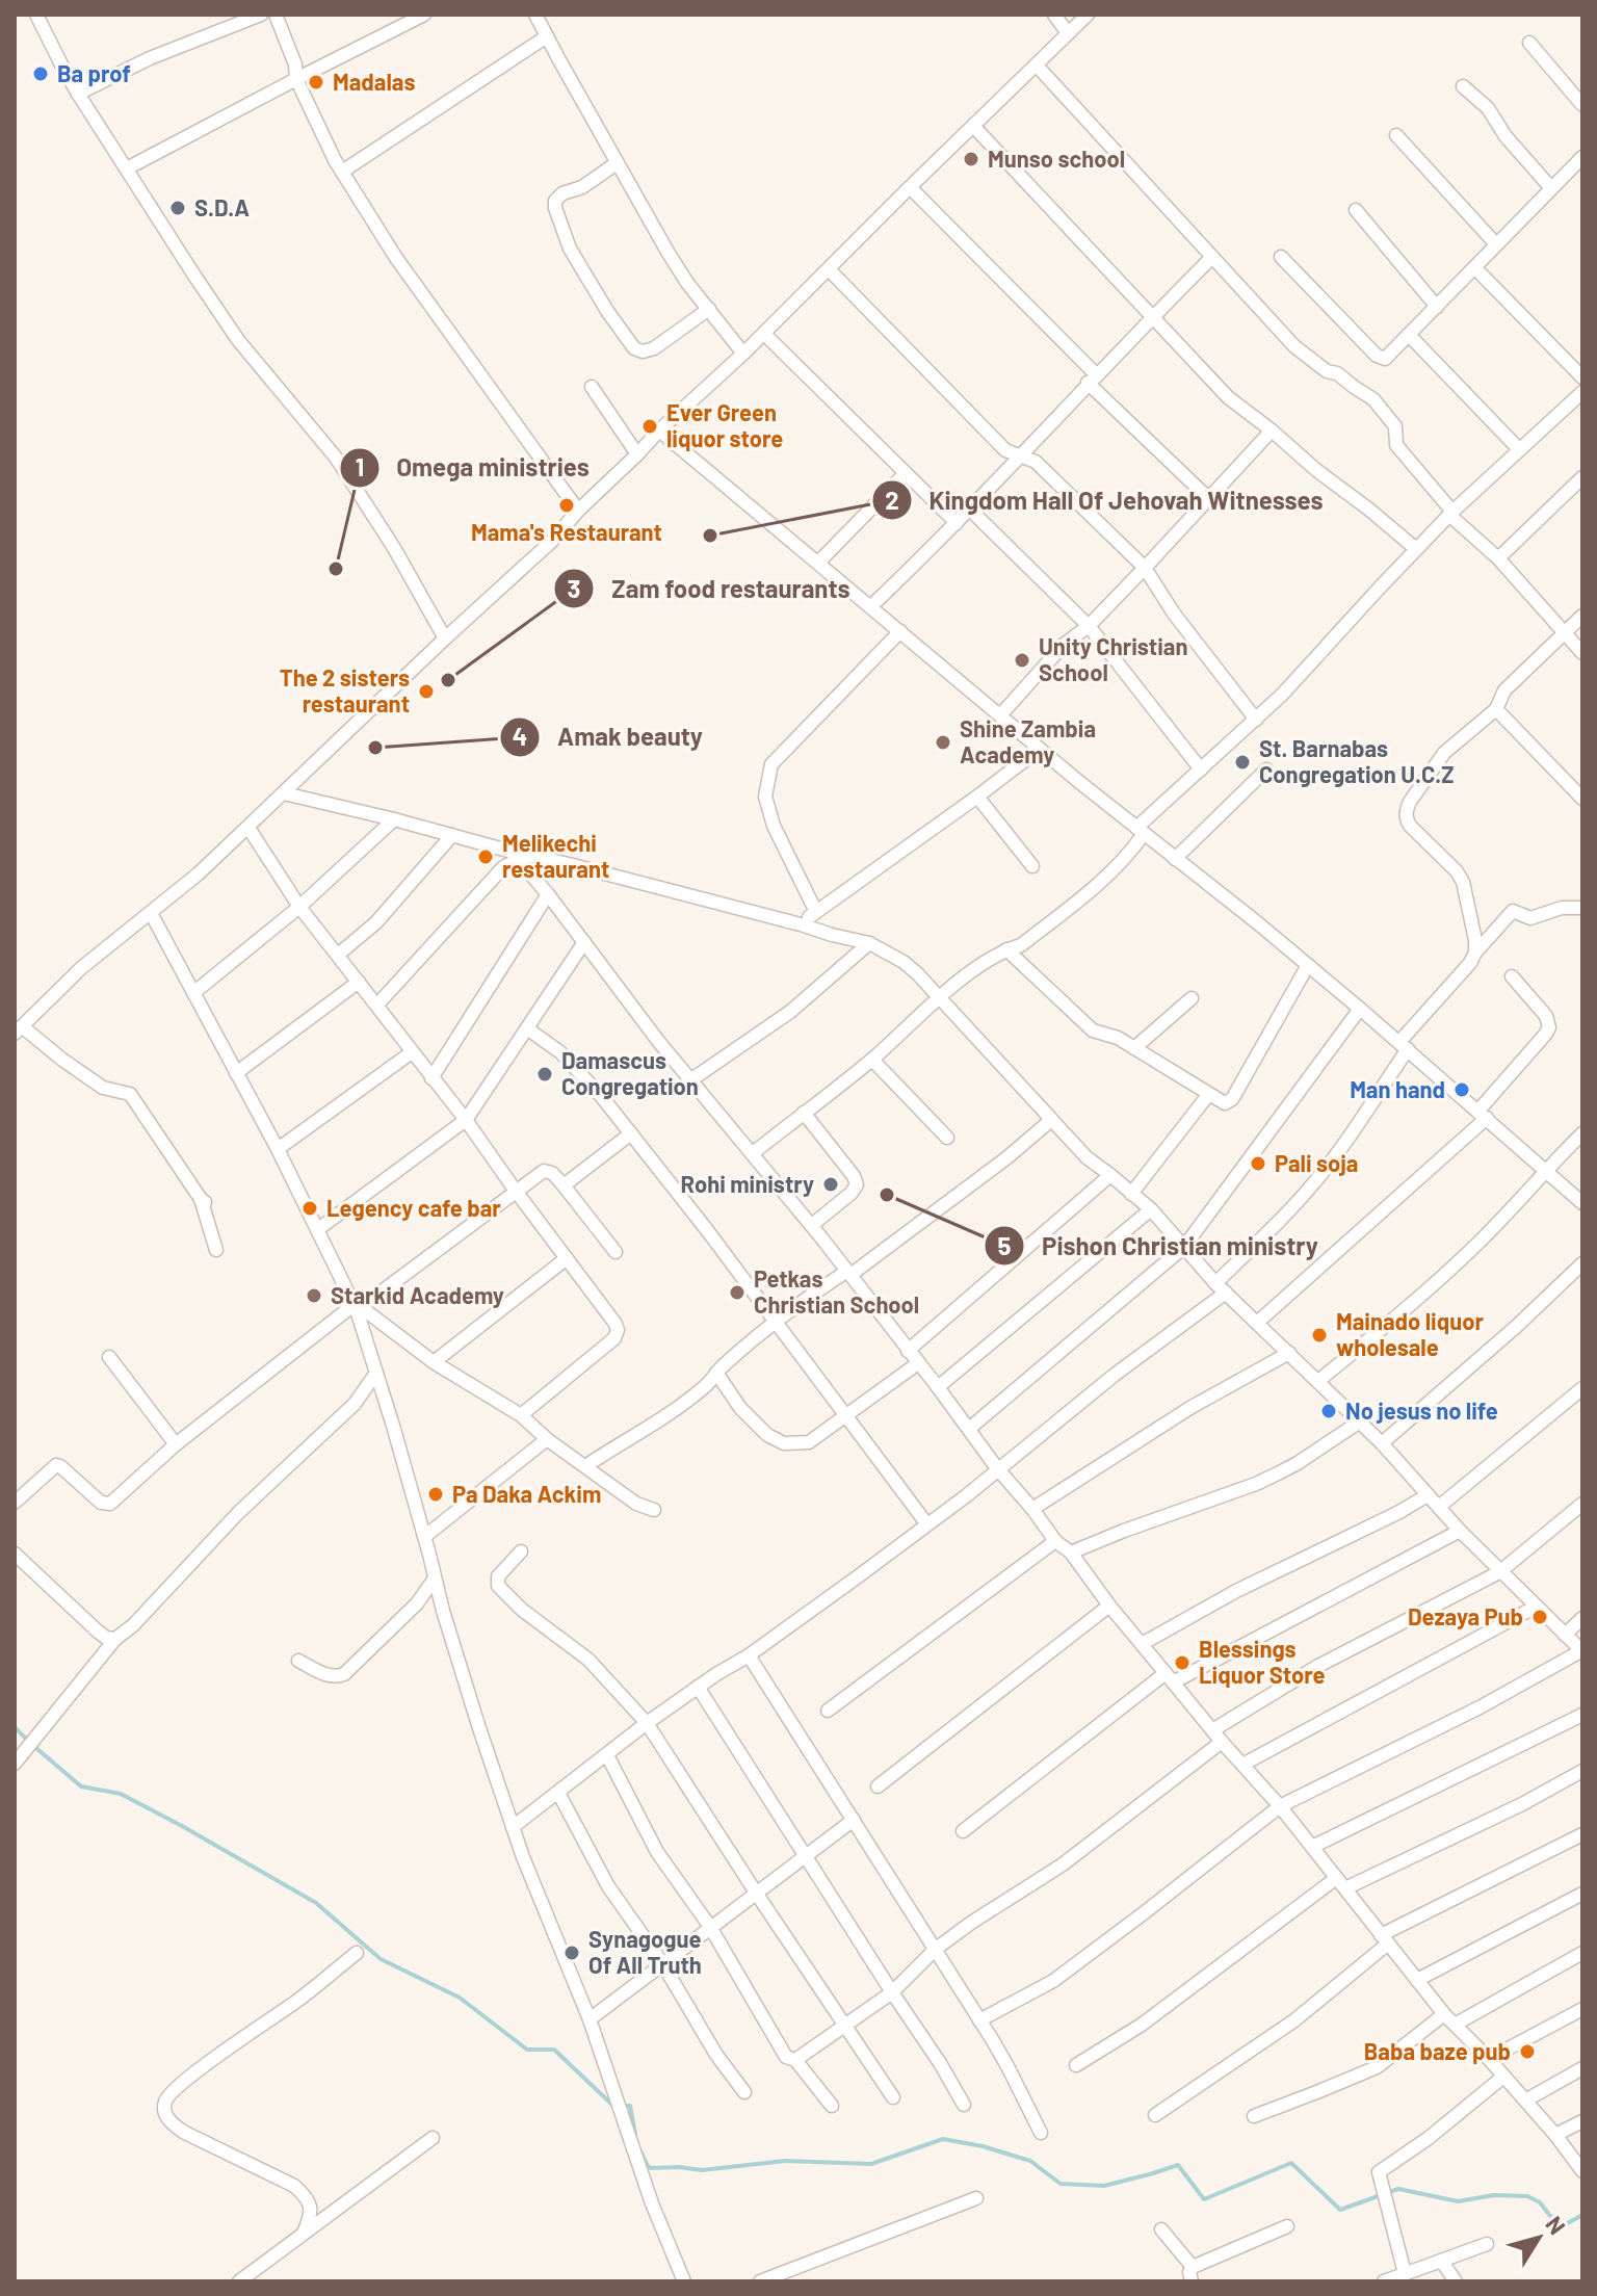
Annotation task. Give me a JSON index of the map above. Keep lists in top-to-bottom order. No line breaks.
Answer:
{"places":["Ba prof","Madalas","Munso school","S.D.A","Ever Green liquor store","Mama's Restaurant","Kingdom Hall Of Jehovah Witnesses","Omega ministries","Unity Christian School","Zam food restaurants","The 2 sisters restaurant","Shine Zambia Academy","Amak beauty","St. Barnabas Congregation U.C.Z","Melikechi restaurant","Damascus Congregation","Man hand","Pali soja","Rohi ministry","Pishon Christian ministry","Legency cafe bar","Petkas Christian School","Starkid Academy","Mainado liquor wholesale","No jesus no life","Pa Daka Ackim","Dezaya Pub","Blessings Liquor Store","Synagogue Of All Truth","Baba baze pub"],"north":"top right"}
